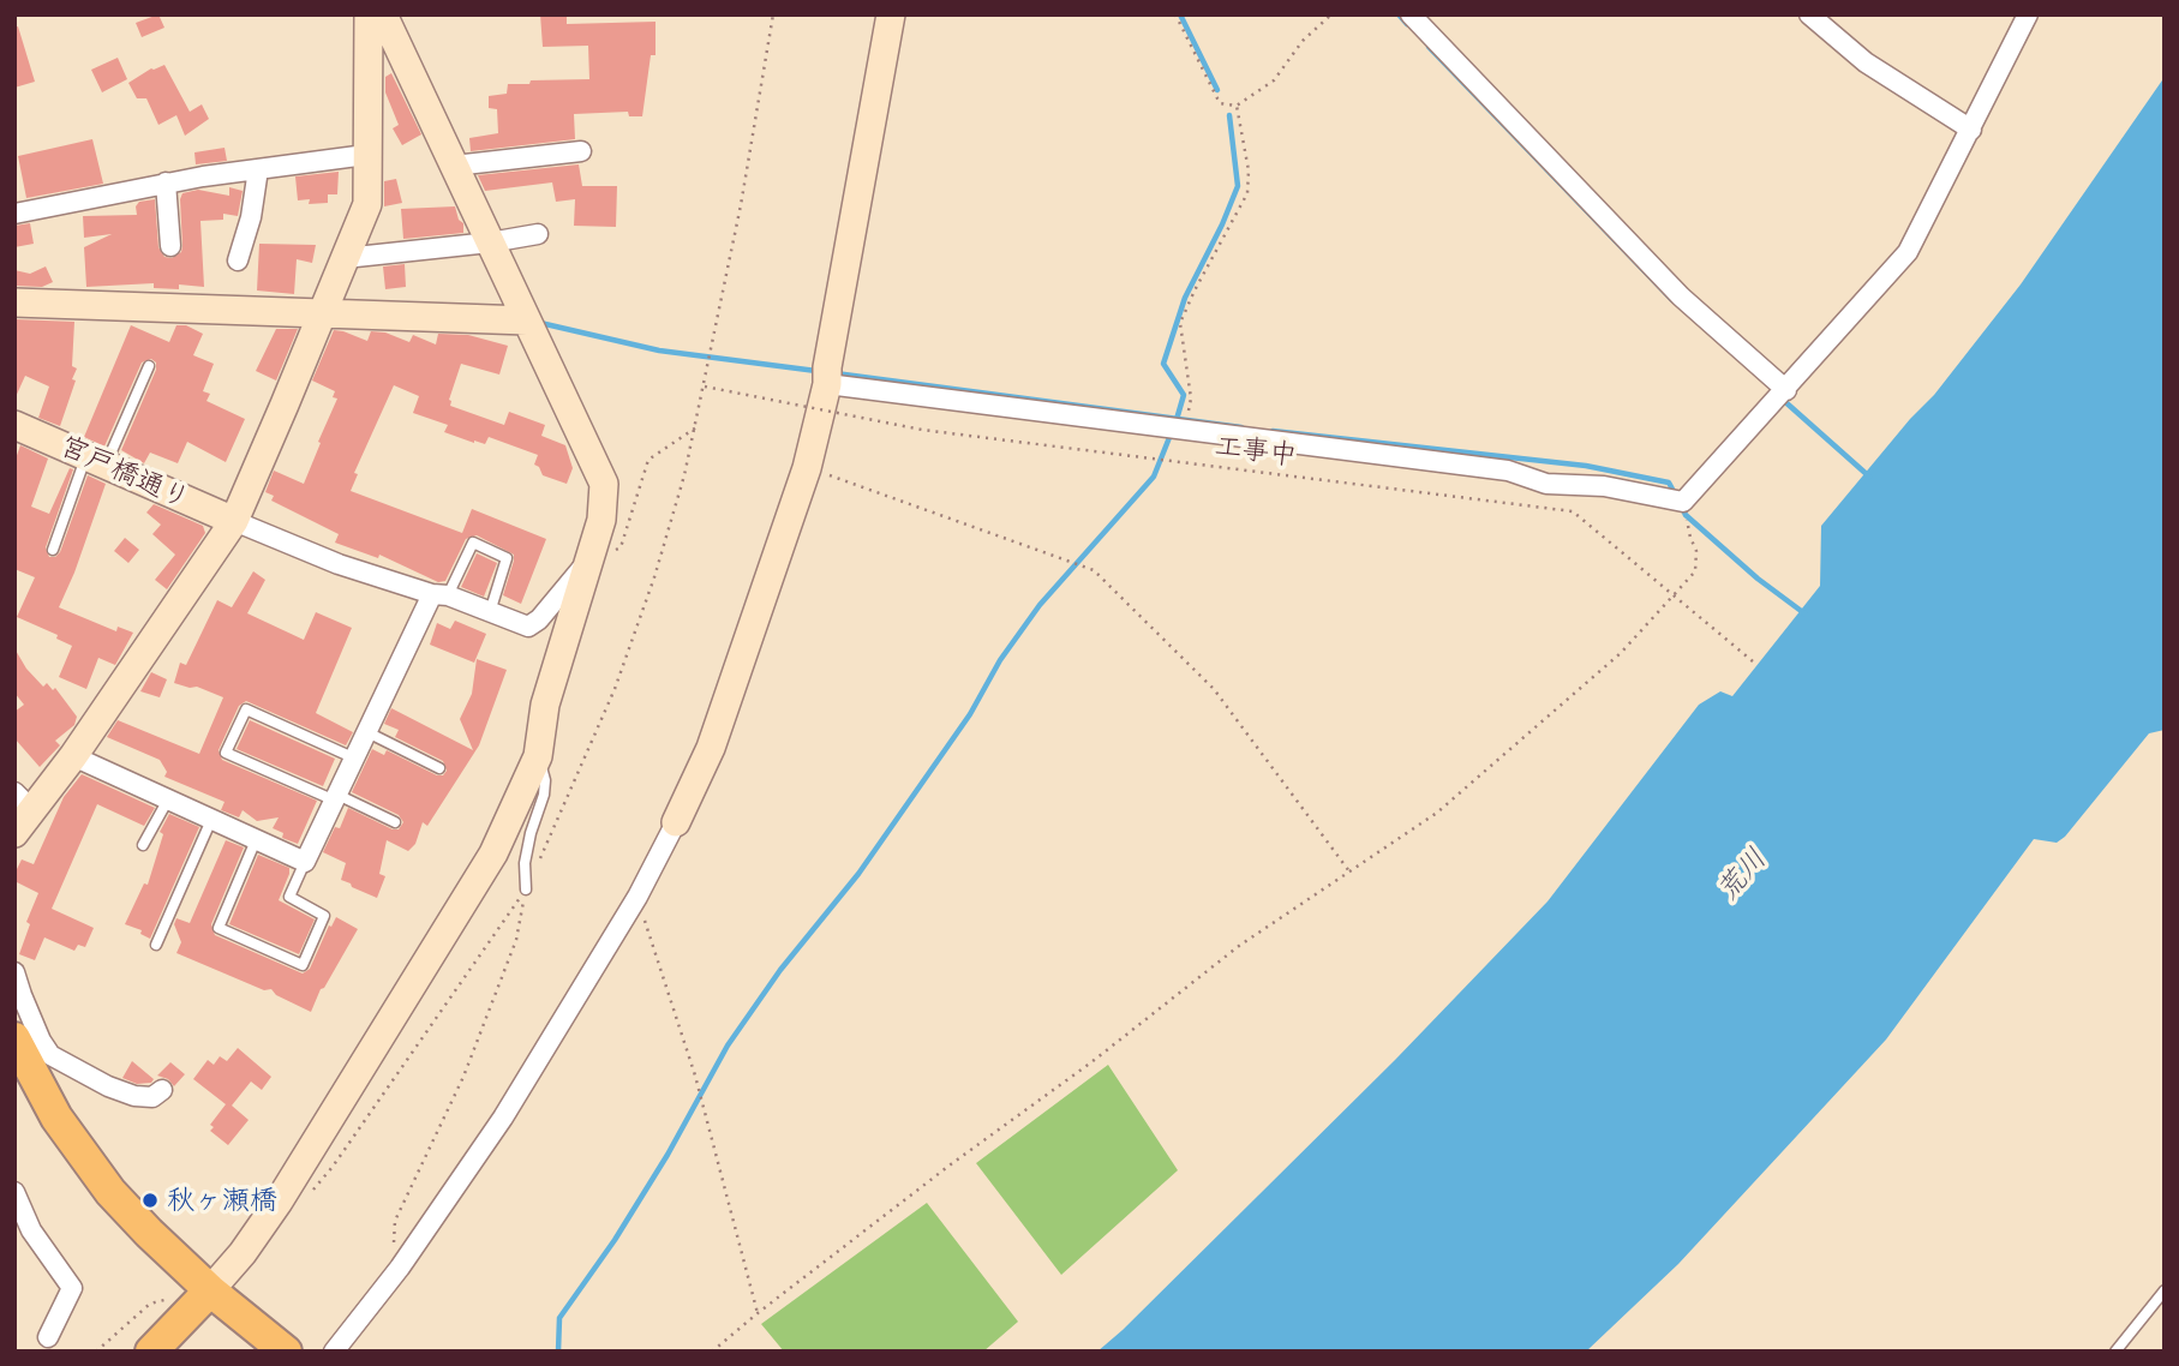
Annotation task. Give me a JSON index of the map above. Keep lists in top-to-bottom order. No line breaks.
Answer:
{"streets":{"street":["宮戸橋通り"],"path":["工事中"]},"water":["荒川"],"places":["秋ヶ瀬橋"]}
